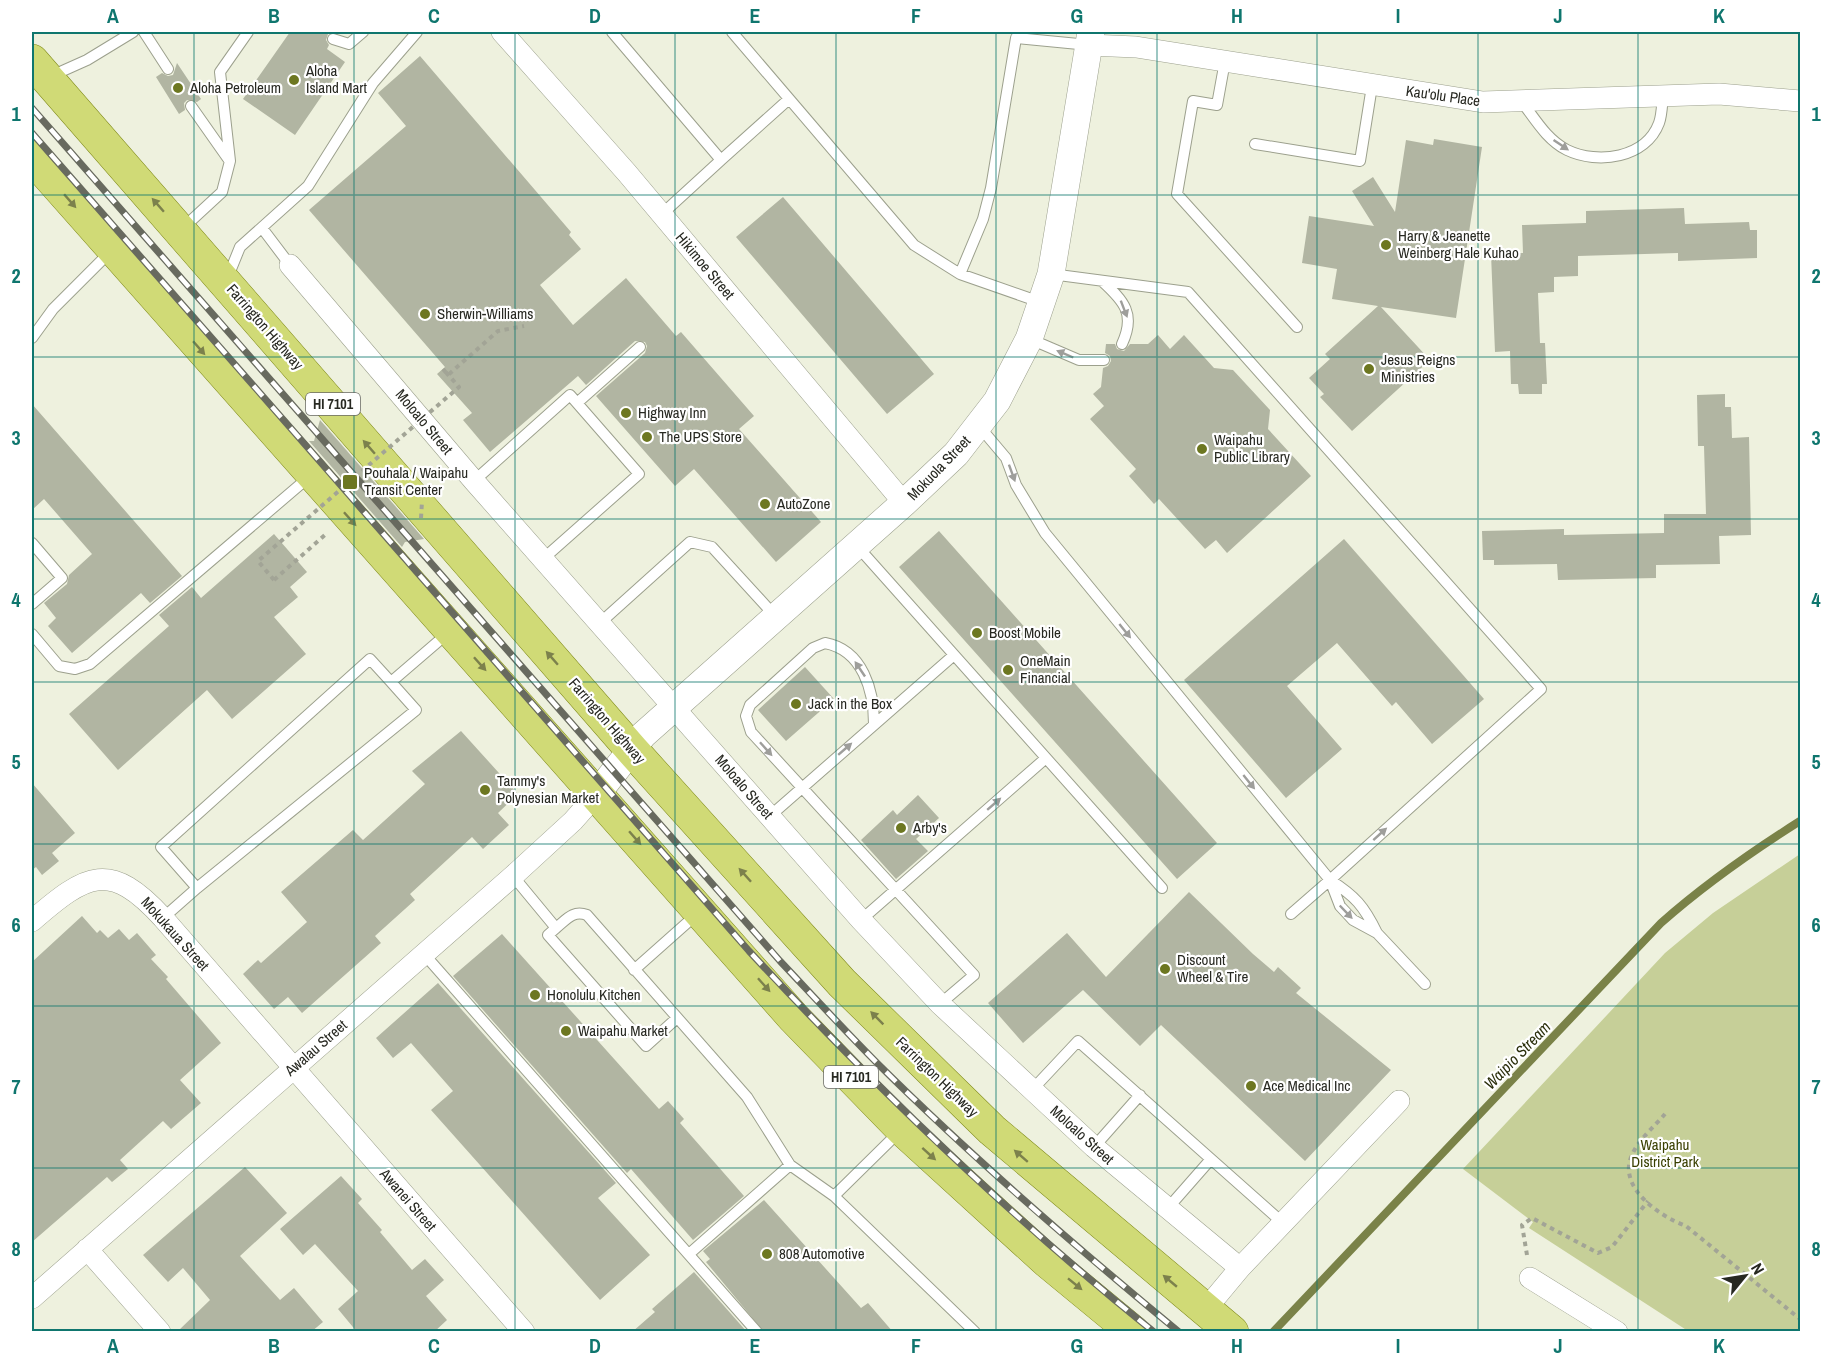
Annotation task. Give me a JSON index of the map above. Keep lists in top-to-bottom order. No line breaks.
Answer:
{"streets":{"main road":["Farrington Highway","HI 7101"],"street":["Kau'olu Place","Hikimoe Street","Moloalo Street","Mokuola Street","Mokukaua Street","Awalau Street","Awanei Street"]},"crossings":[["Kau'olu Place","Mokuola Street"],["Hikimoe Street","Mokuola Street"],["Farrington Highway","Mokuola Street"],["HI 7101","Mokuola Street"],["HI 7101","Awalau Street"],["Moloalo Street","Mokuola Street"],["Mokuola Street","Awalau Street"],["Mokukaua Street","Awalau Street"],["Mokukaua Street","Awanei Street"],["Awalau Street","Awanei Street"]],"water":["Waipio Stream"],"parks":["Waipahu District Park"],"places":{"other":["Aloha Island Mart","Aloha Petroleum","Harry & Jeanette Weinberg Hale Kuhao","Sherwin-Williams","Jesus Reigns Ministries","Highway Inn","The UPS Store","Waipahu Public Library","AutoZone","Boost Mobile","OneMain Financial","Jack in the Box","Tammy's Polynesian Market","Arby's","Discount Wheel & Tire","Honolulu Kitchen","Waipahu Market","Ace Medical Inc","808 Automotive"],"transit":["Pouhala / Waipahu Transit Center"]},"north":"top right","grid":{"columns":["A","B","C","D","E","F","G","H","I","J","K"],"rows":["1","2","3","4","5","6","7","8"]}}
